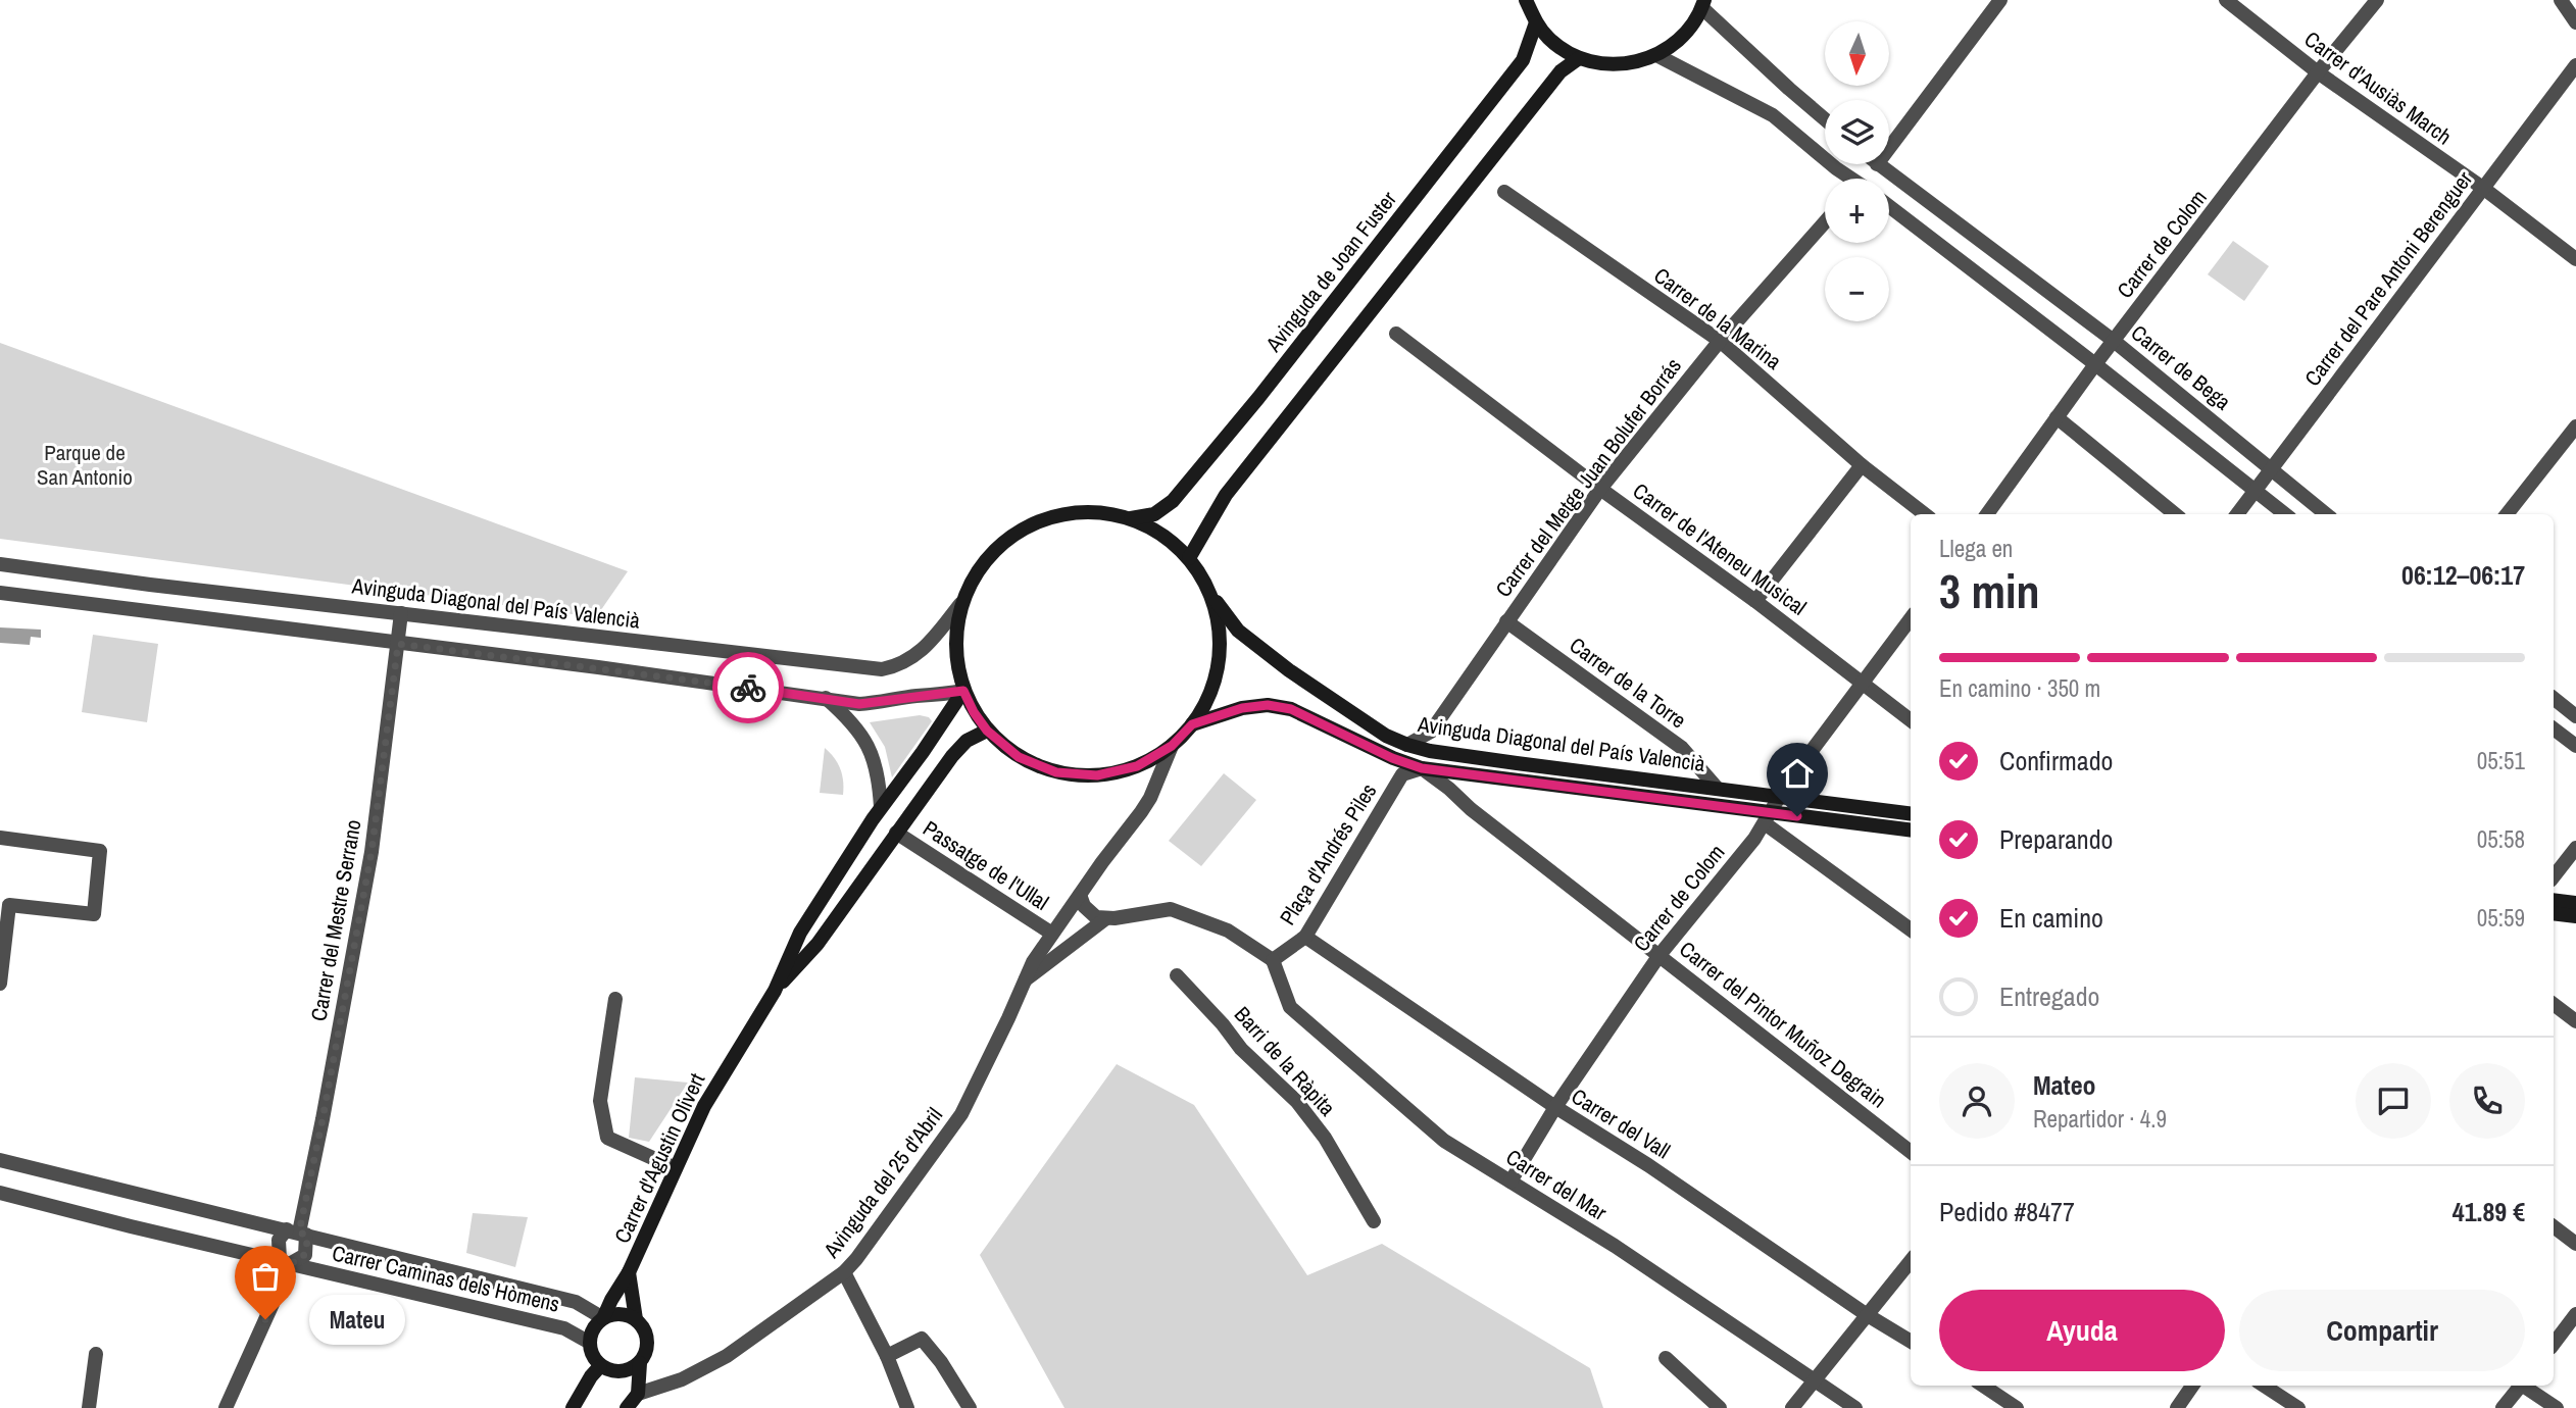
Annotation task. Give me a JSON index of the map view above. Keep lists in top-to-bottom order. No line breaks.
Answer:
{"streets":{"street":["Carrer d'Ausiàs March","Carrer de Colom","Avinguda de Joan Fuster","Carrer del Pare Antoni Berenguer","Carrer de la Marina","Carrer de Bega","Carrer del Metge Juan Bolufer Borrás","Carrer de l'Ateneu Musical","Avinguda Diagonal del País Valencià","Carrer de la Torre","Plaça d'Andrés Piles","Passatge de l'Ullal","Carrer del Mestre Serrano","Carrer del Pintor Muñoz Degrain","Barri de la Ràpita","Carrer del Vall","Carrer d'Agustin Olivert","Avinguda del 25 d'Abril","Carrer del Mar","Carrer Caminas dels Hòmens"]},"crossings":[["Carrer d'Ausiàs March","Carrer de Colom"],["Carrer d'Ausiàs March","Carrer del Pare Antoni Berenguer"],["Carrer de Colom","Carrer de Bega"],["Carrer de Colom","Carrer de l'Ateneu Musical"],["Carrer de Colom","Avinguda Diagonal del País Valencià"],["Carrer de Colom","Carrer del Pintor Muñoz Degrain"],["Carrer de Colom","Carrer del Vall"],["Carrer de Colom","Carrer del Mar"],["Carrer del Pare Antoni Berenguer","Carrer de Bega"],["Carrer de la Marina","Carrer del Metge Juan Bolufer Borrás"],["Carrer del Metge Juan Bolufer Borrás","Carrer de l'Ateneu Musical"],["Carrer del Metge Juan Bolufer Borrás","Avinguda Diagonal del País Valencià"],["Carrer del Metge Juan Bolufer Borrás","Carrer de la Torre"],["Avinguda Diagonal del País Valencià","Carrer de la Torre"],["Avinguda Diagonal del País Valencià","Plaça d'Andrés Piles"],["Avinguda Diagonal del País Valencià","Carrer del Mestre Serrano"],["Avinguda Diagonal del País Valencià","Carrer del Pintor Muñoz Degrain"],["Plaça d'Andrés Piles","Carrer del Pintor Muñoz Degrain"],["Plaça d'Andrés Piles","Carrer del Vall"],["Plaça d'Andrés Piles","Carrer del Mar"],["Passatge de l'Ullal","Avinguda del 25 d'Abril"],["Carrer del Mestre Serrano","Carrer Caminas dels Hòmens"],["Carrer d'Agustin Olivert","Carrer Caminas dels Hòmens"]],"parks":["Parque de San Antonio"],"places":["Mateu"],"north":"bottom","page":{"map_buttons":["+","−"],"heading":["3 min","Llega en","06:12–06:17"],"panel":["Mateo","Repartidor · 4.9","Pedido #8477","41.89 €"],"bar":"En camino · 350 m","list":[["Confirmado","05:51"],["Preparando","05:58"],["En camino","05:59"],"Entregado"],"buttons":["Ayuda","Compartir"],"bubble":"Mateu"}}
